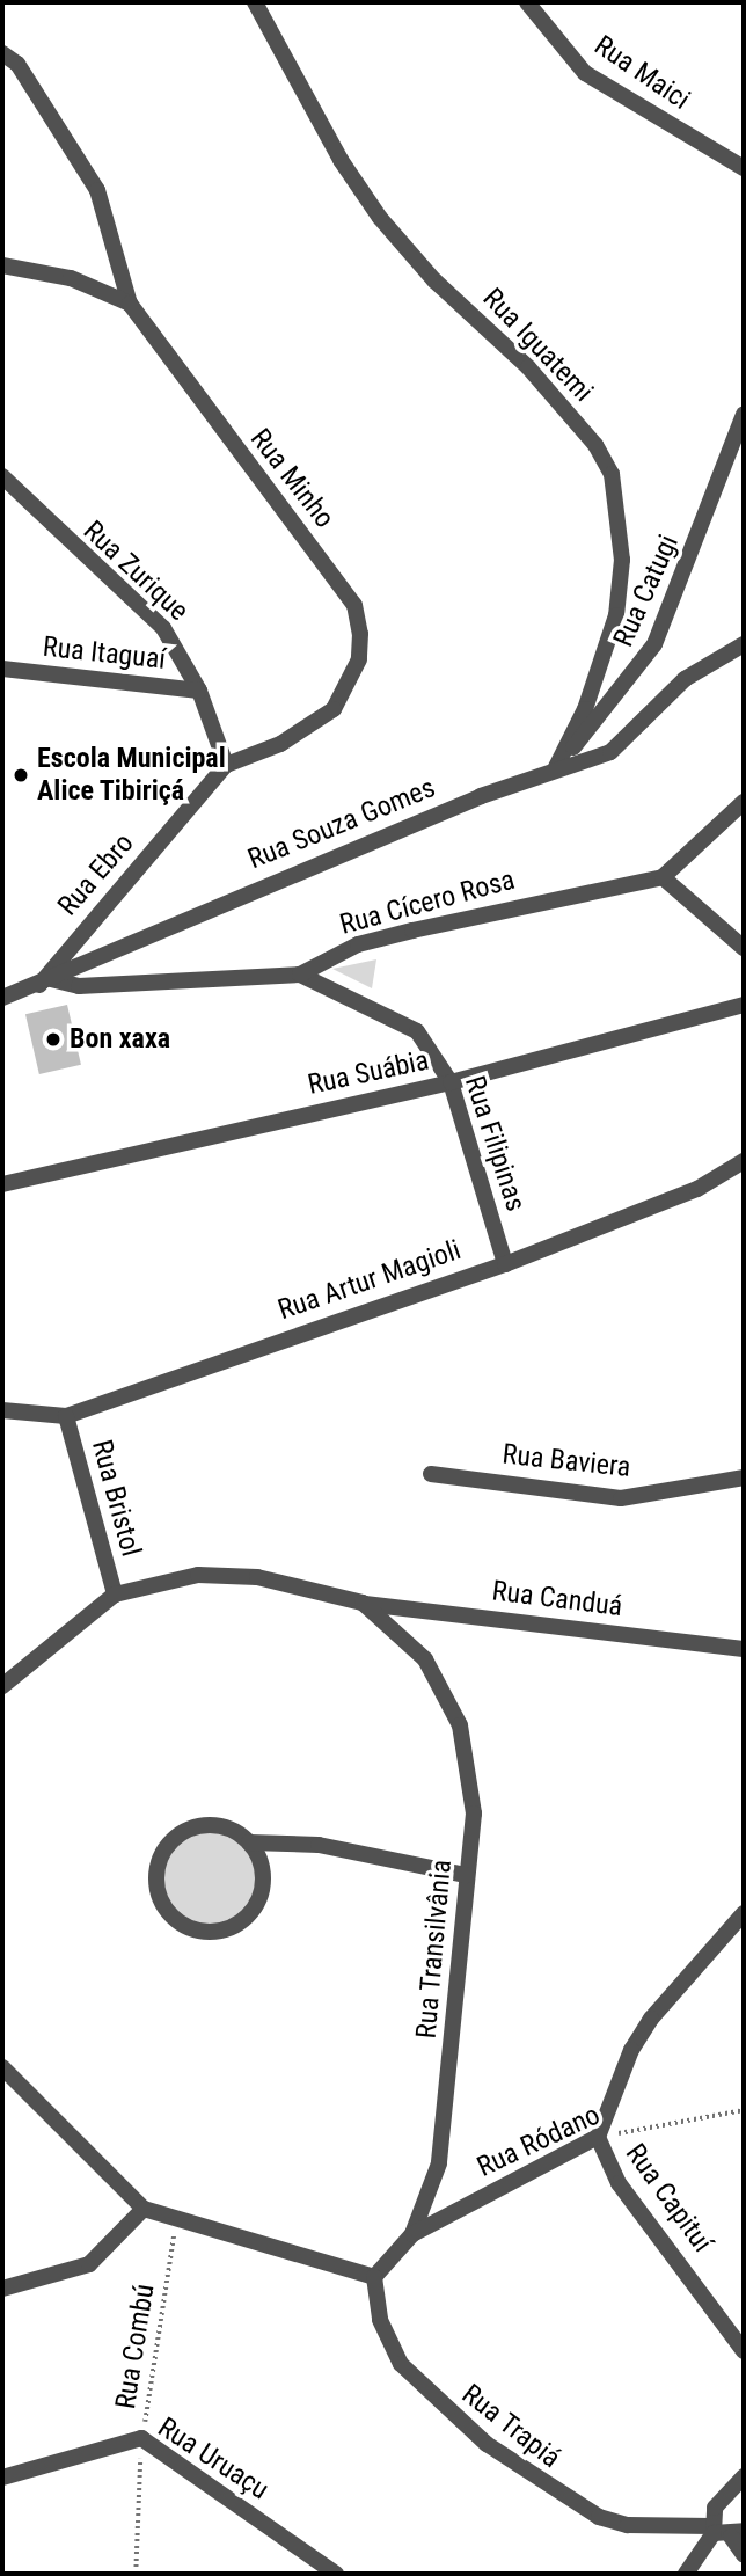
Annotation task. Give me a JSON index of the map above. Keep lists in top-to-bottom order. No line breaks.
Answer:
{"streets":{"street":["Rua Maici","Rua Iguatemi","Rua Minho","Rua Zurique","Rua Catugi","Rua Itaguaí","Rua Souza Gomes","Rua Ebro","Rua Cícero Rosa","Rua Suábia","Rua Filipinas","Rua Artur Magioli","Rua Baviera","Rua Bristol","Rua Canduá","Rua Transilvânia","Rua Ródano","Rua Capituí","Rua Trapiá","Rua Uruaçu"],"path":["Rua Combú"]},"crossings":[["Rua Iguatemi","Rua Catugi"],["Rua Iguatemi","Rua Souza Gomes"],["Rua Minho","Rua Zurique"],["Rua Minho","Rua Ebro"],["Rua Zurique","Rua Itaguaí"],["Rua Zurique","Rua Ebro"],["Rua Catugi","Rua Souza Gomes"],["Rua Souza Gomes","Rua Ebro"],["Rua Souza Gomes","Rua Cícero Rosa"],["Rua Ebro","Rua Cícero Rosa"],["Rua Cícero Rosa","Rua Filipinas"],["Rua Suábia","Rua Filipinas"],["Rua Filipinas","Rua Artur Magioli"],["Rua Artur Magioli","Rua Bristol"],["Rua Canduá","Rua Transilvânia"],["Rua Transilvânia","Rua Ródano"],["Rua Transilvânia","Rua Trapiá"],["Rua Ródano","Rua Capituí"],["Rua Combú","Rua Uruaçu"]],"places":["Escola Municipal Alice Tibiriçá","Bon xaxa"]}
